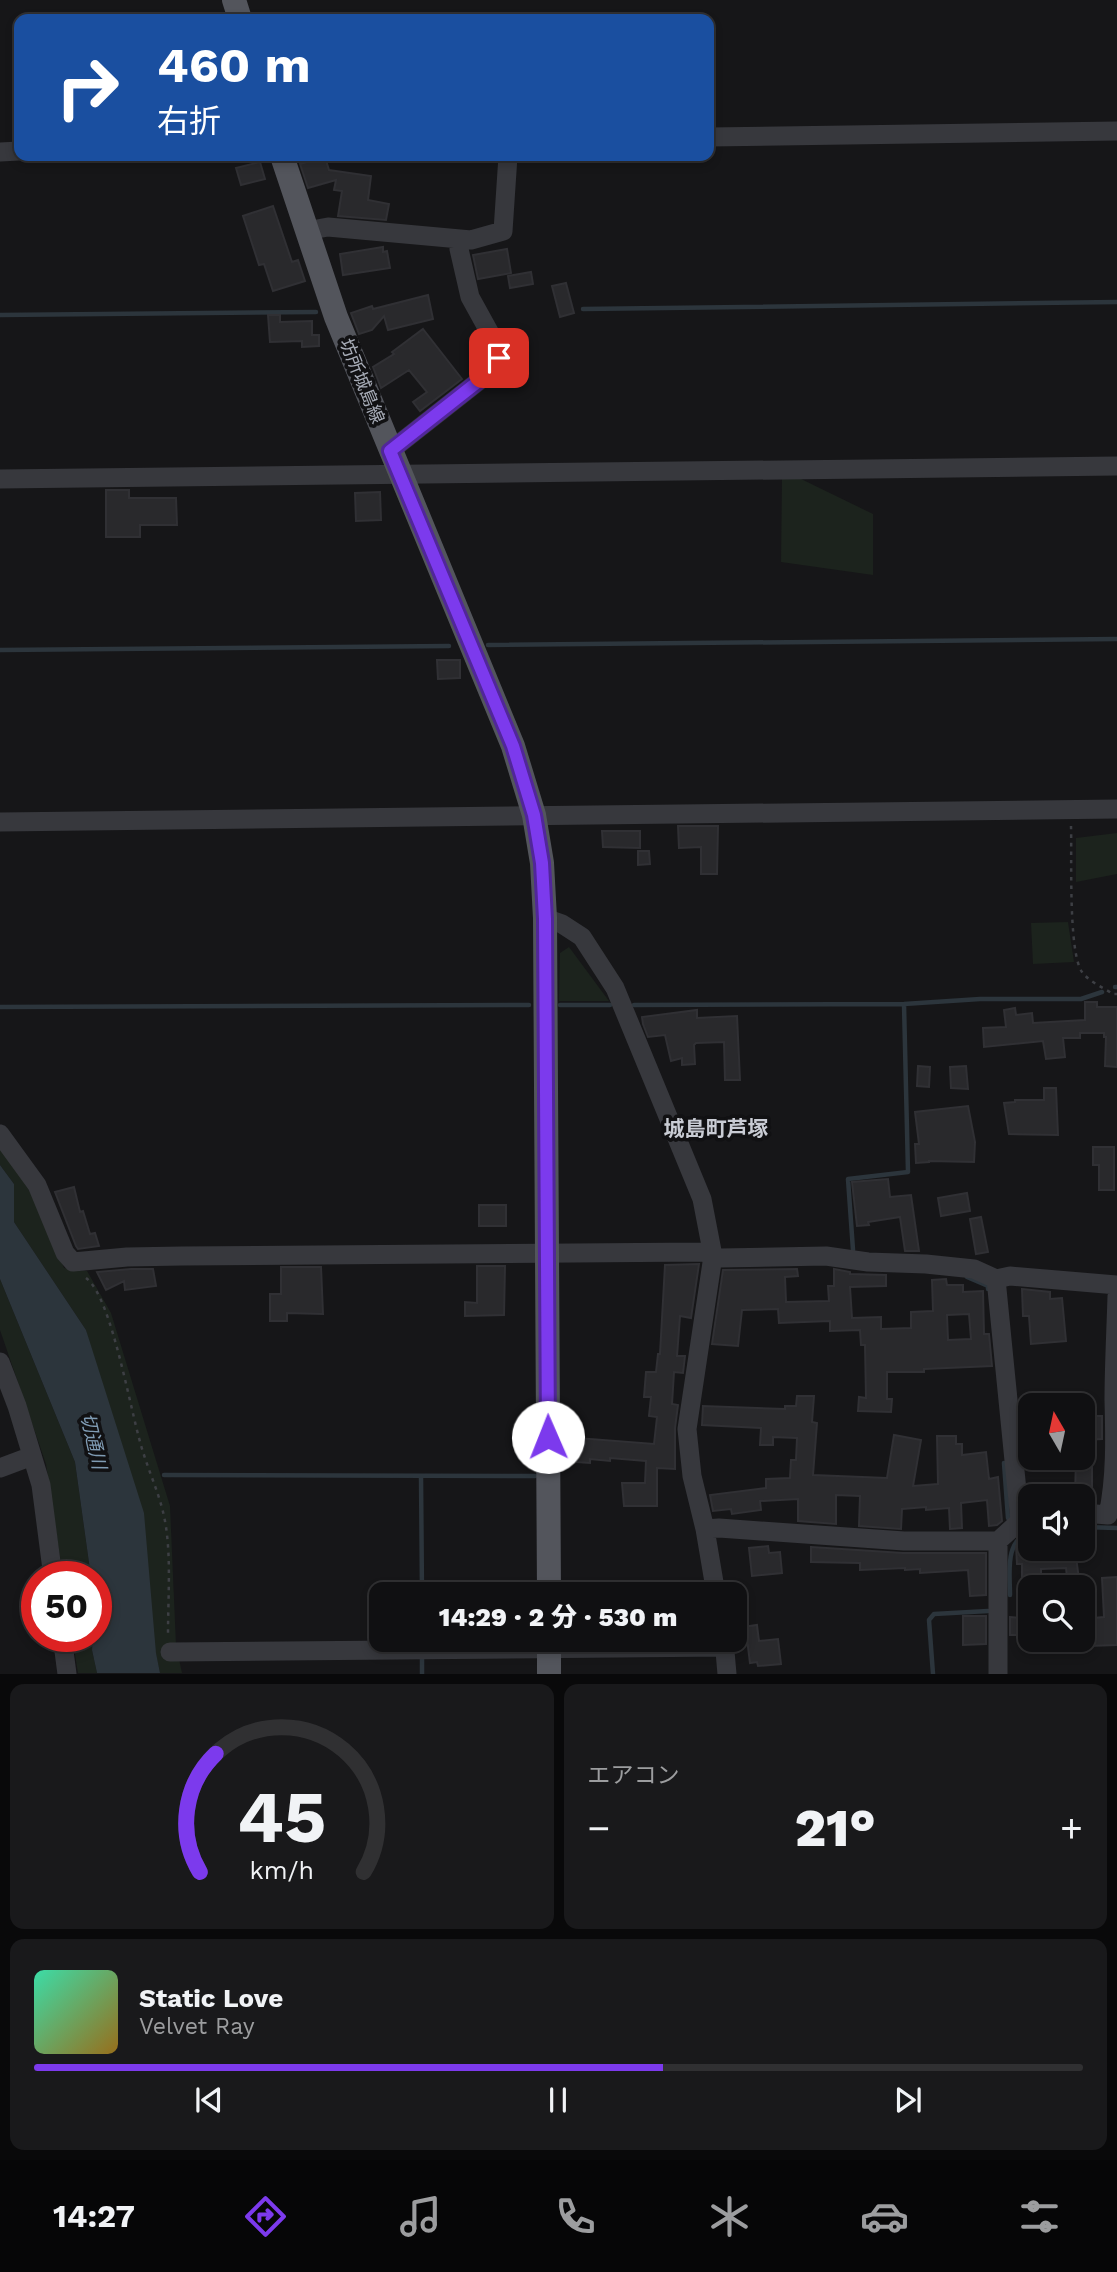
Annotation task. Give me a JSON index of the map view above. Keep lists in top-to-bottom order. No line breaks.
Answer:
{"streets":{"main road":["坊所城島線"]},"districts":["城島町芦塚"],"water":["切通川"],"north":"top","page":{"turn":["460 m","右折"],"limit":"50","trip":"14:29 · 2 分 · 530 m","tile":"エアコン","heat":["−","21°","+"],"song":["Static Love","Velvet Ray"],"tabs":"14:27","gauge":["45","km/h"]}}
